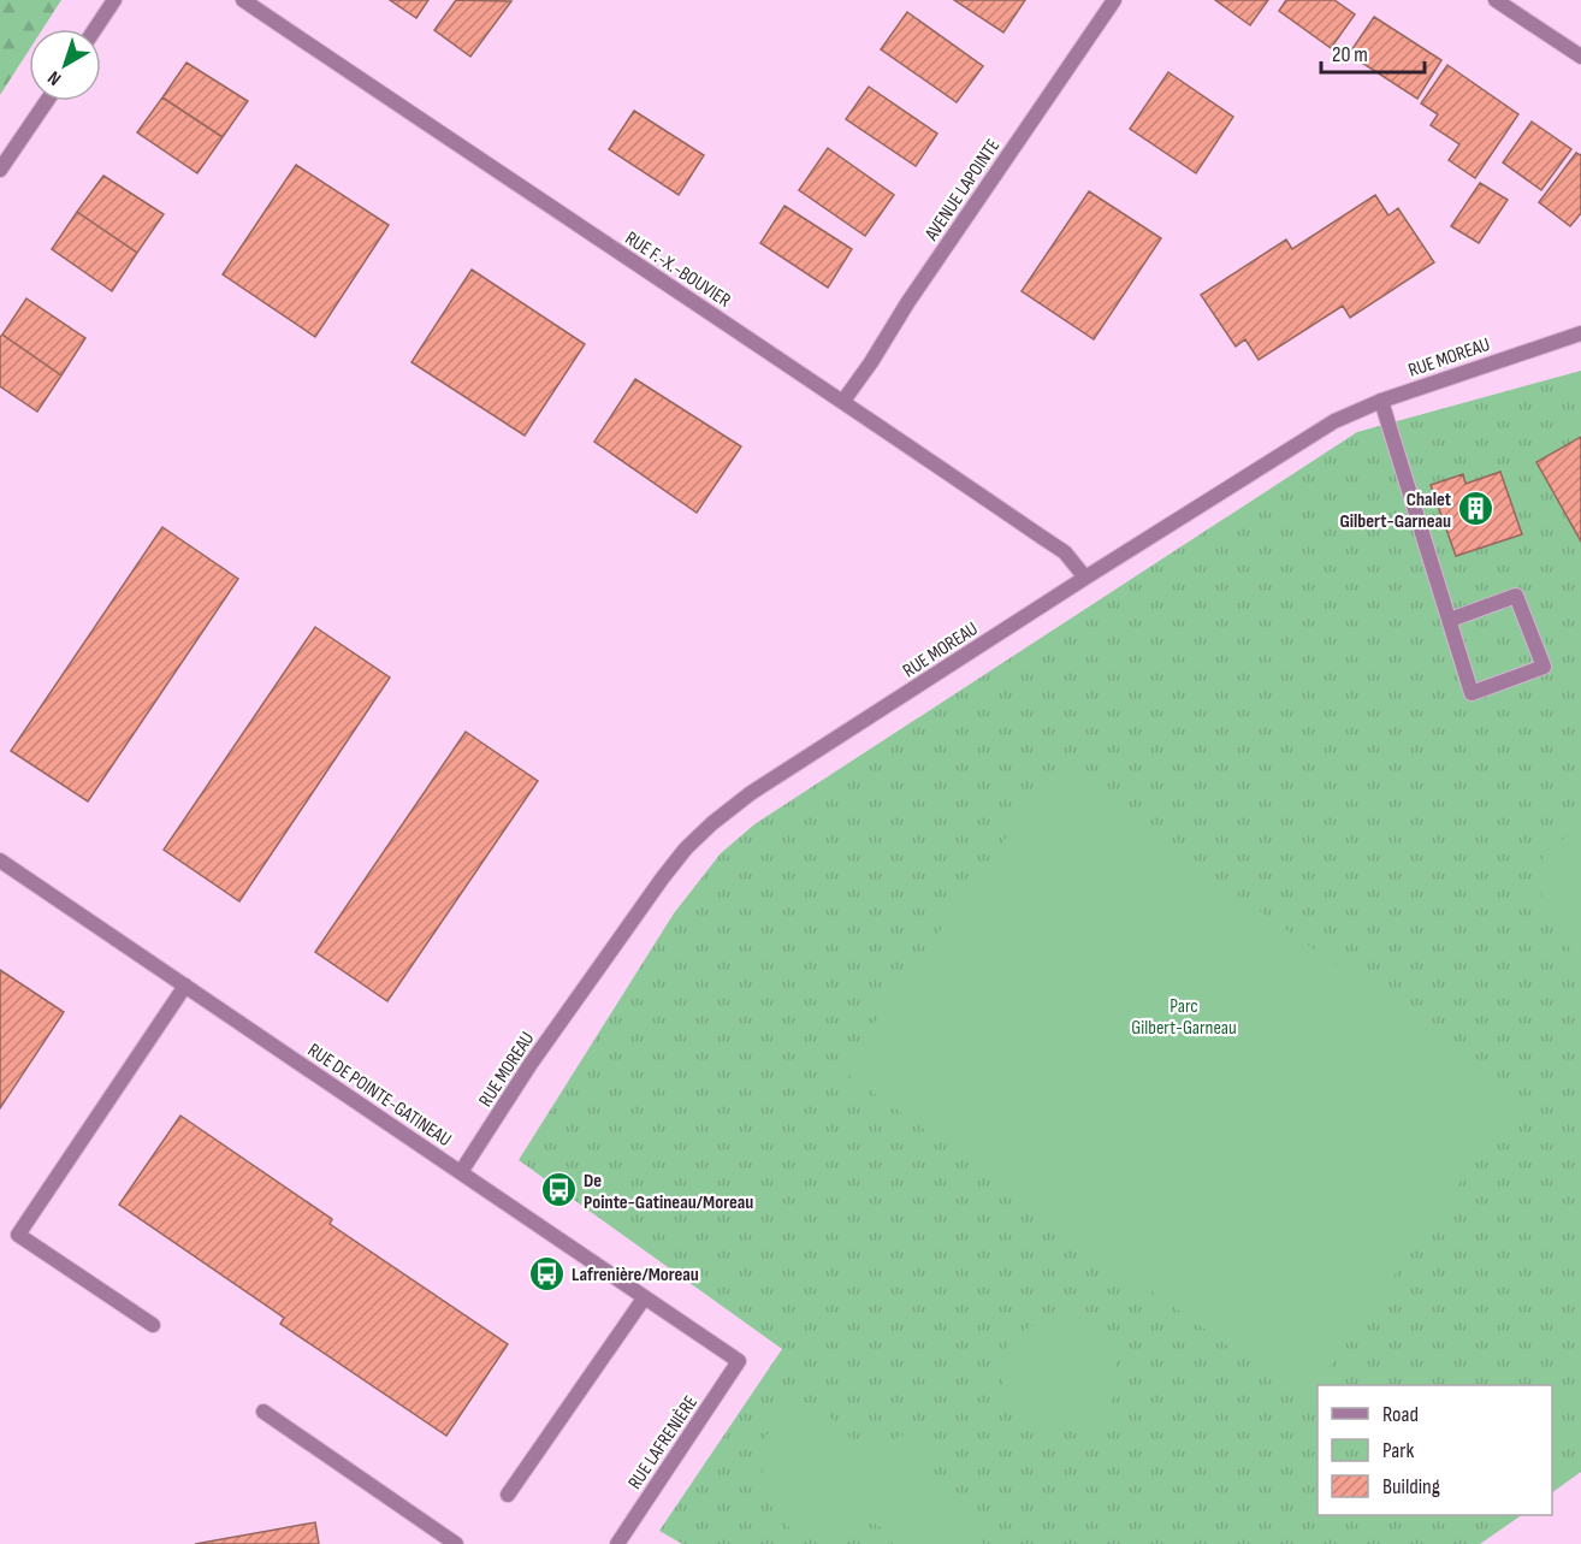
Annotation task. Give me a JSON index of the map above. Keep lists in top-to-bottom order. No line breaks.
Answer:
{"streets":{"street":["AVENUE LAPOINTE","RUE F.-X.-BOUVIER","RUE MOREAU","RUE DE POINTE-GATINEAU","RUE LAFRENIÈRE"]},"crossings":[["AVENUE LAPOINTE","RUE F.-X.-BOUVIER"],["RUE F.-X.-BOUVIER","RUE MOREAU"],["RUE MOREAU","RUE DE POINTE-GATINEAU"],["RUE DE POINTE-GATINEAU","RUE LAFRENIÈRE"]],"parks":["Parc Gilbert-Garneau"],"places":{"building":["Chalet Gilbert-Garneau"],"bus stop":["De Pointe-Gatineau/Moreau","Lafrenière/Moreau"]},"legend":["Road","Park","Building"],"scale_bar":"20 m","north":"bottom left"}
